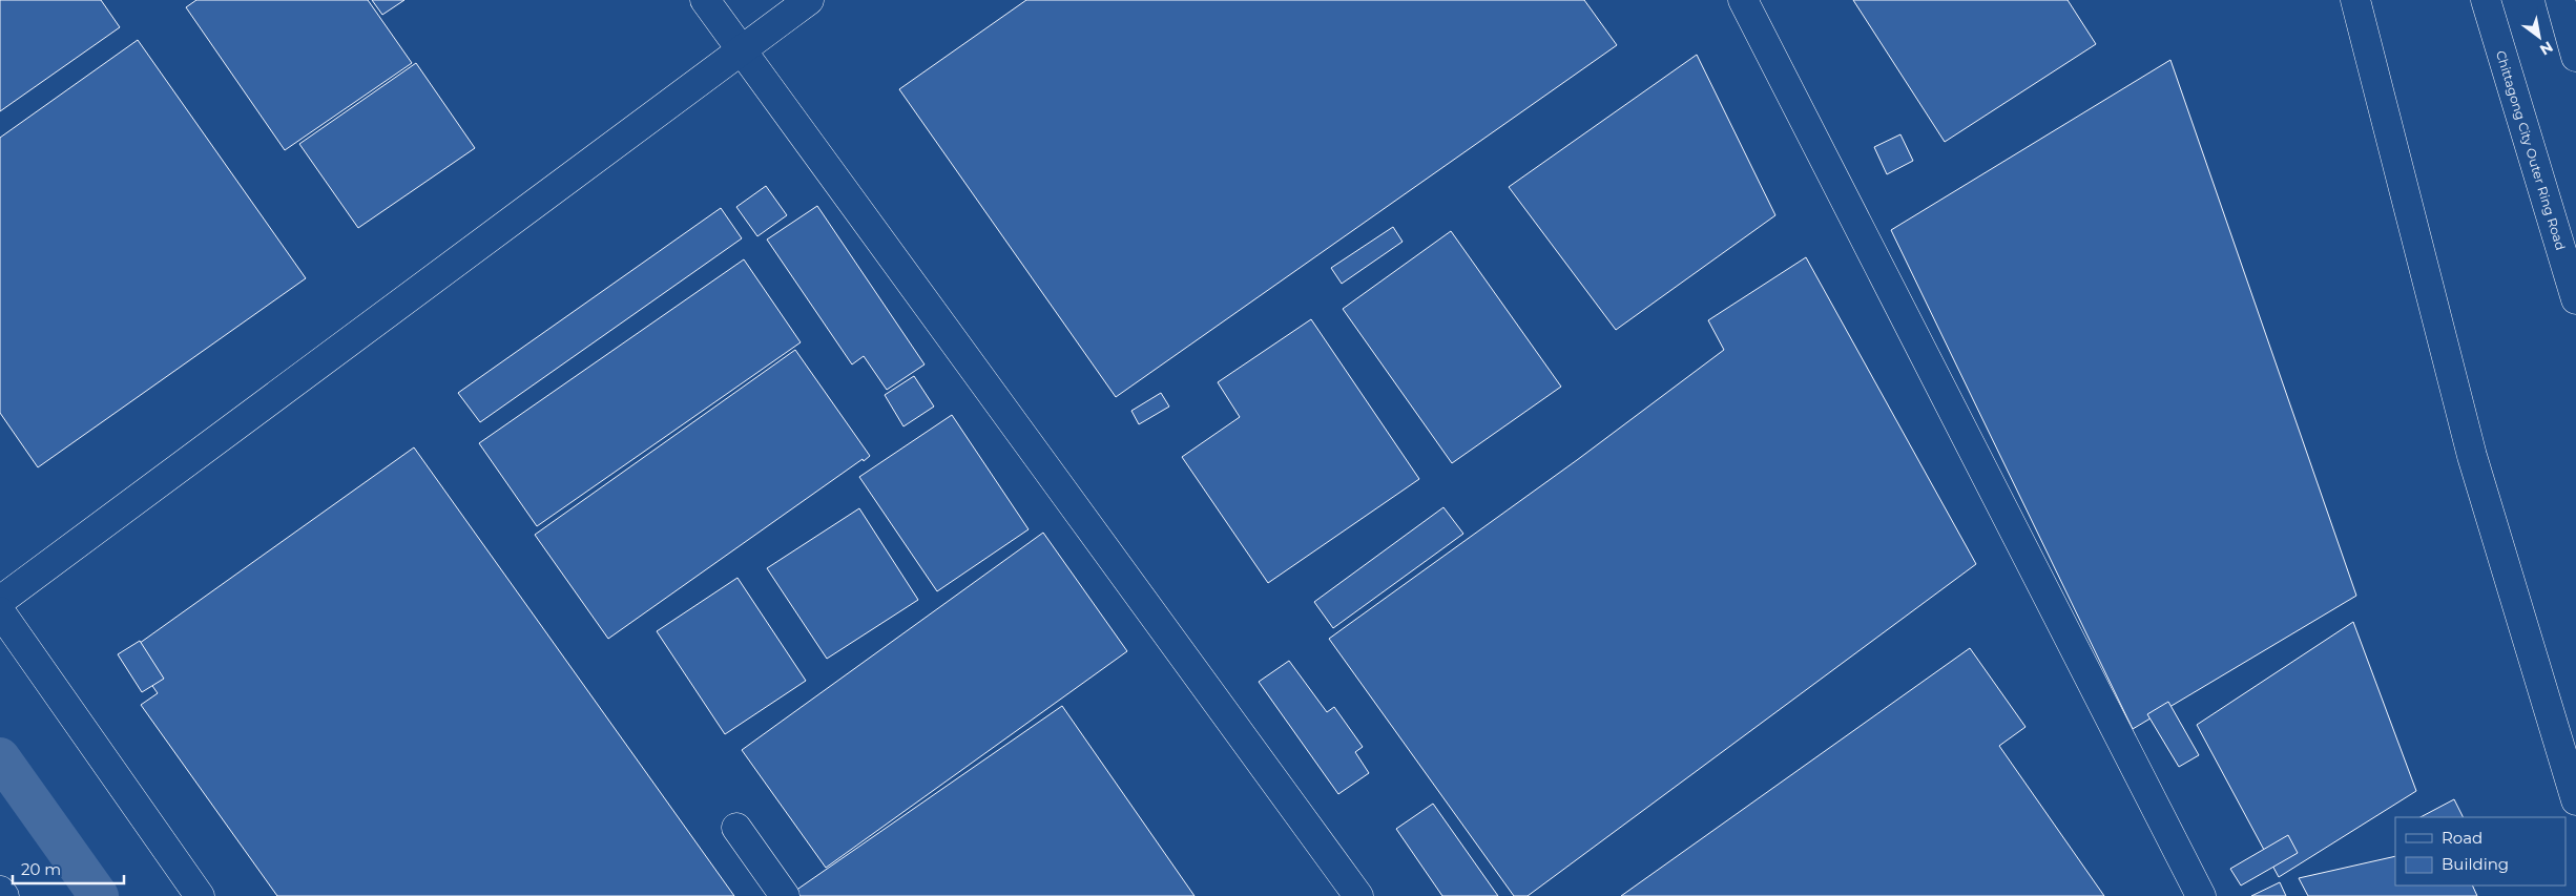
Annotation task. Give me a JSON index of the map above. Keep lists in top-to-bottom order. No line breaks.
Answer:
{"streets":{"street":["Chittagong City Outer Ring Road"]},"legend":["Road","Building"],"scale_bar":"20 m","north":"bottom right"}
